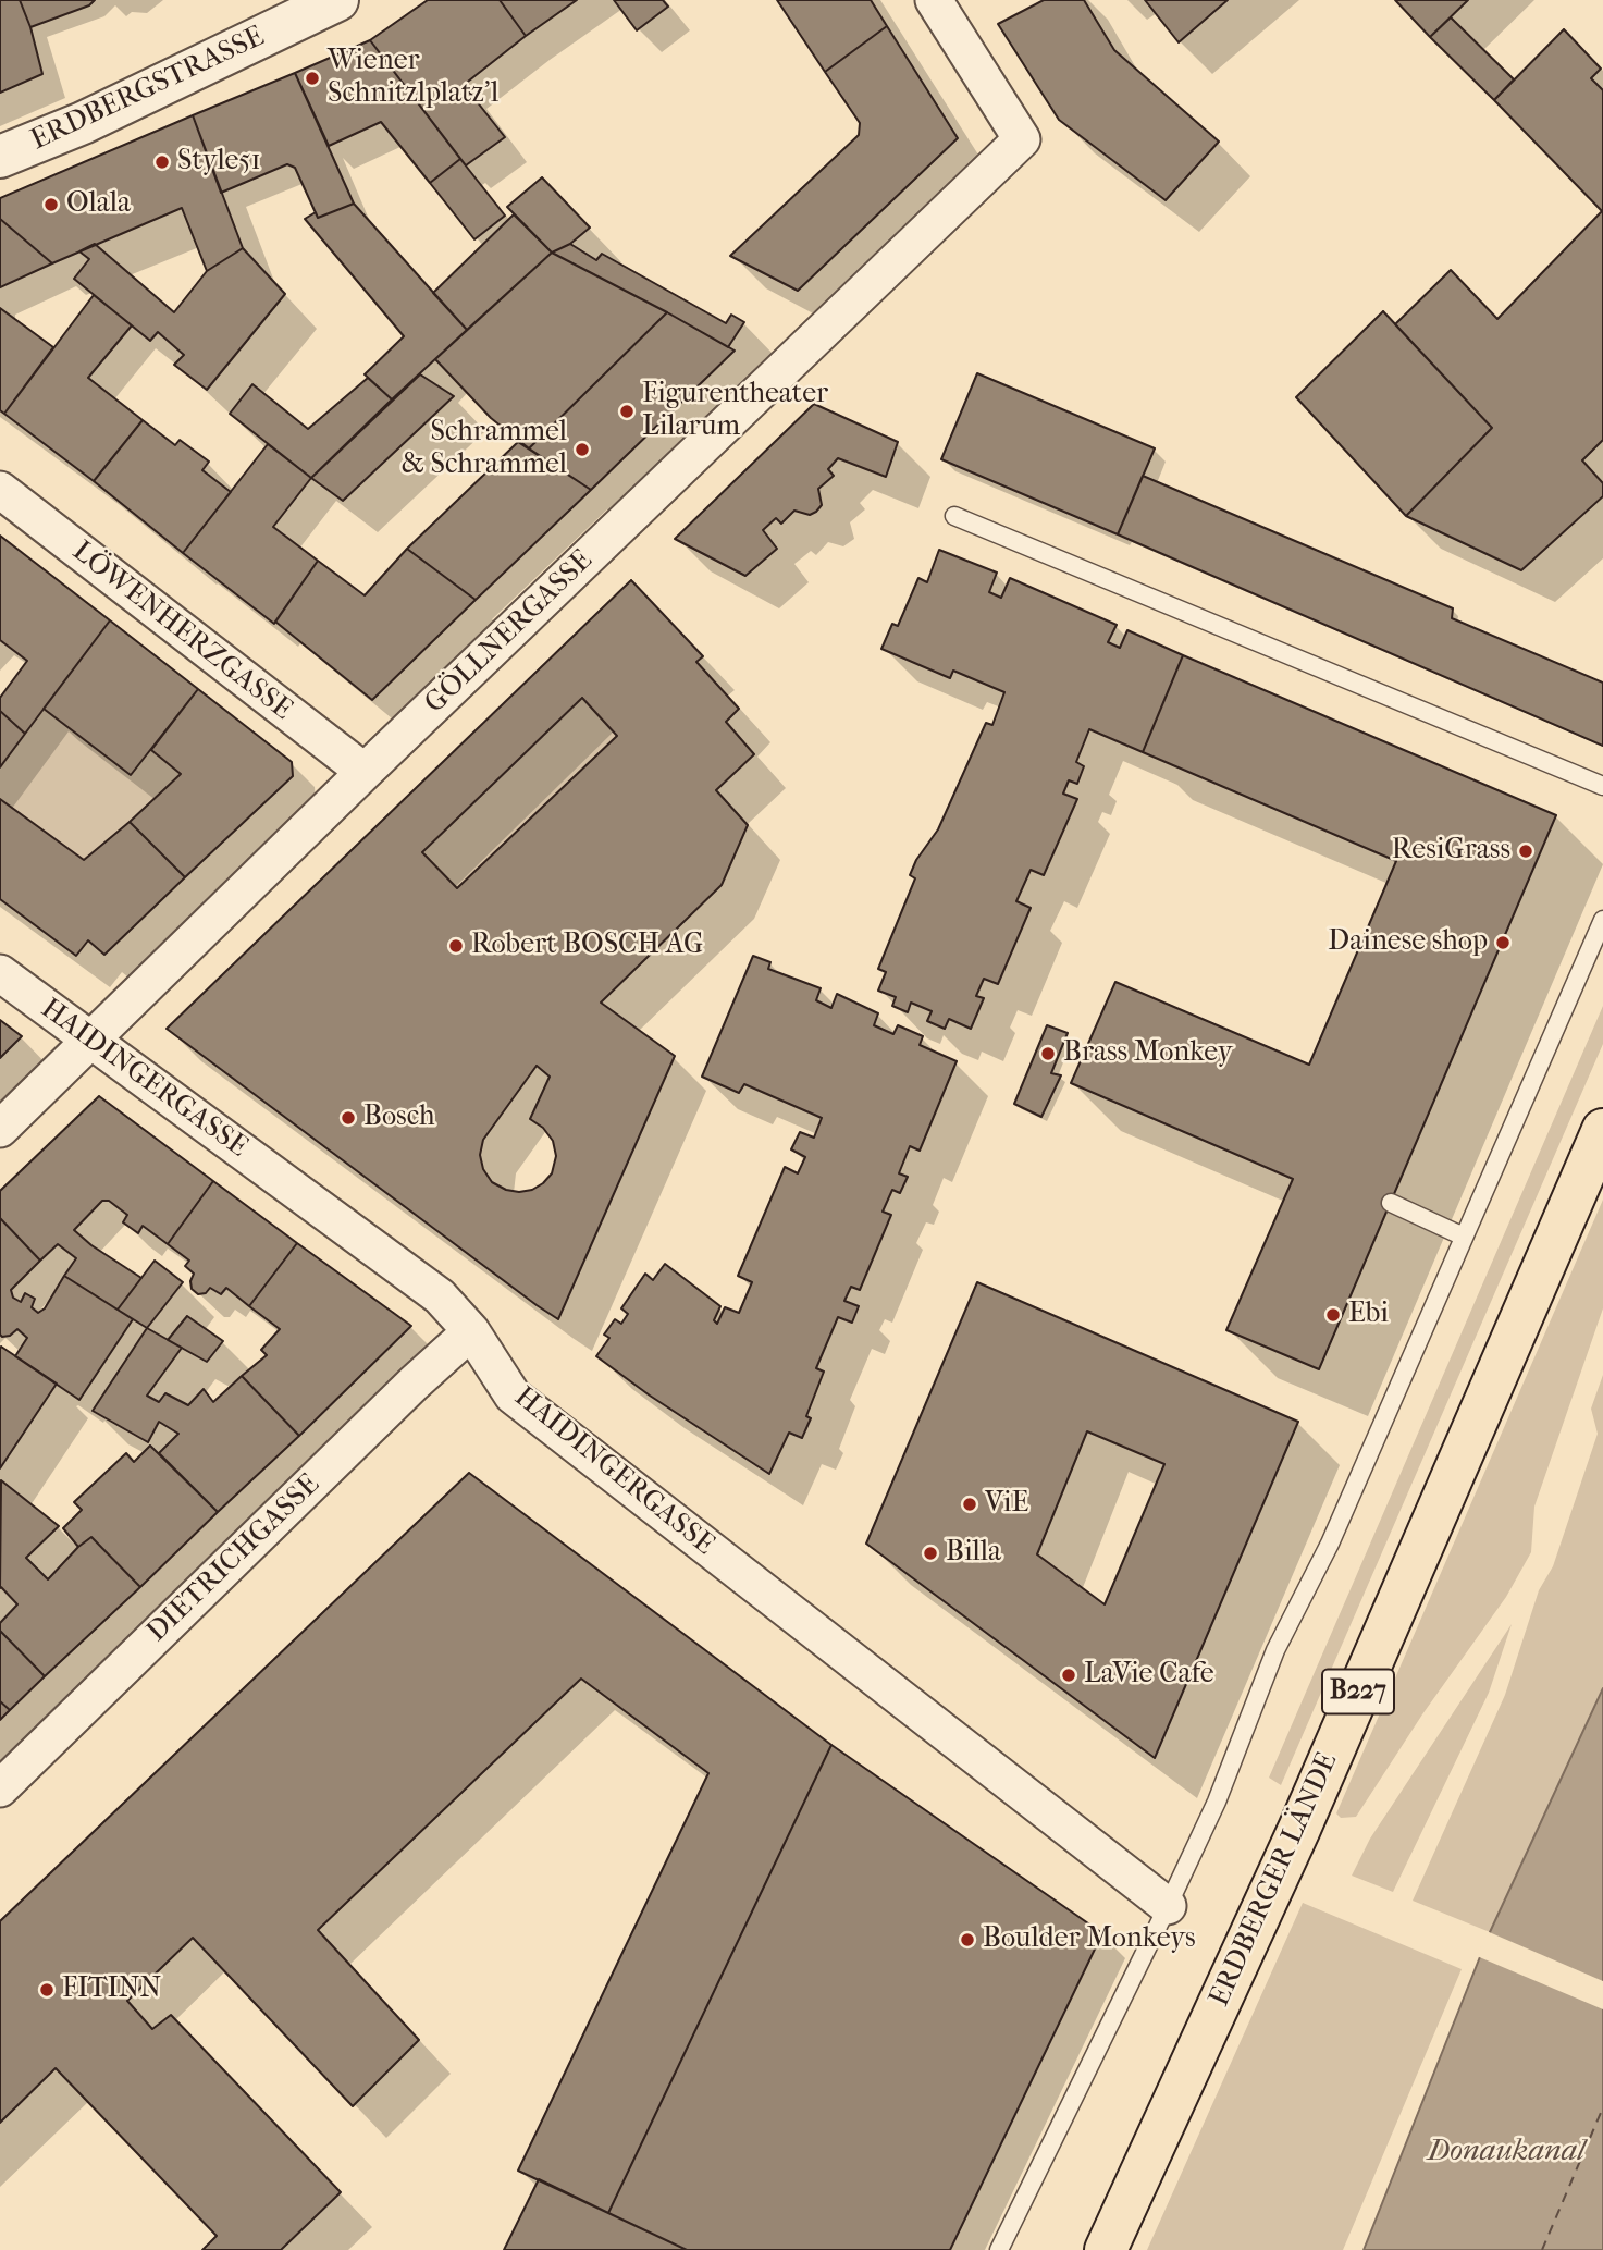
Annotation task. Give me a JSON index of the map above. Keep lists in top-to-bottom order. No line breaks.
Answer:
{"streets":{"main road":["B227","ERDBERGER LÄNDE"],"street":["ERDBERGSTRASSE","LÖWENHERZGASSE","GÖLLNERGASSE","HAIDINGERGASSE","DIETRICHGASSE"]},"crossings":[["LÖWENHERZGASSE","GÖLLNERGASSE"],["GÖLLNERGASSE","HAIDINGERGASSE"],["HAIDINGERGASSE","DIETRICHGASSE"]],"water":["Donaukanal"],"places":["Wiener Schnitzlplatz'l","Style51","Olala","Figurentheater Lilarum","Schrammel & Schrammel","ResiGrass","Dainese shop","Robert BOSCH AG","Brass Monkey","Bosch","Ebi","ViE","Billa","LaVie Cafe","Boulder Monkeys","FITINN"]}
